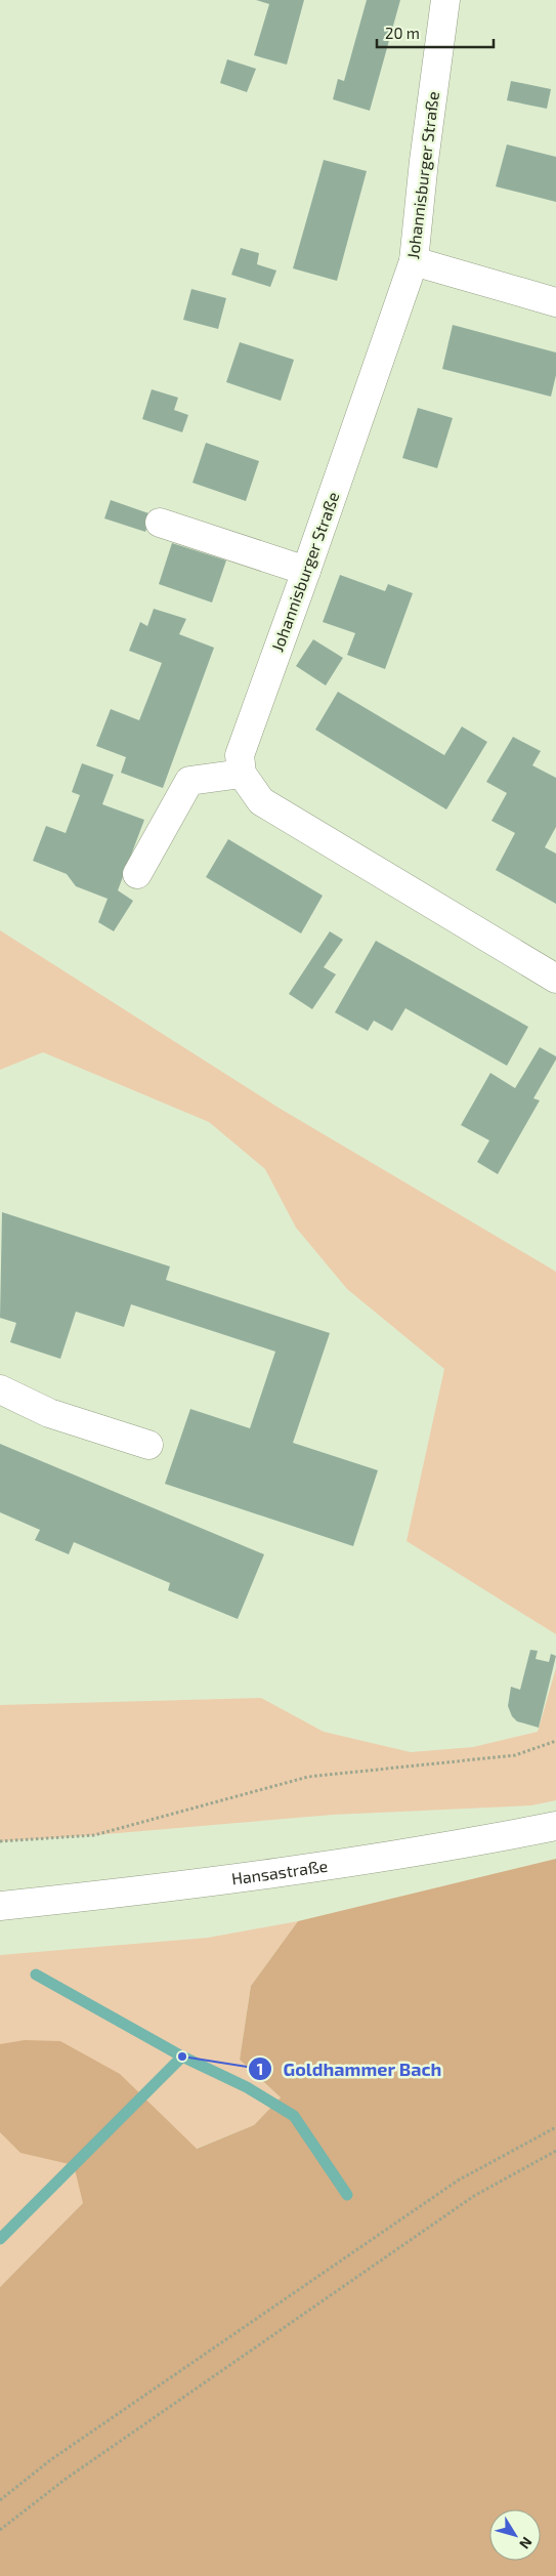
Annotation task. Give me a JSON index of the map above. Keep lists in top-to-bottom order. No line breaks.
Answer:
{"streets":{"street":["Johannisburger Straße","Hansastraße"]},"places":["Goldhammer Bach"],"scale_bar":"20 m","north":"bottom right"}
